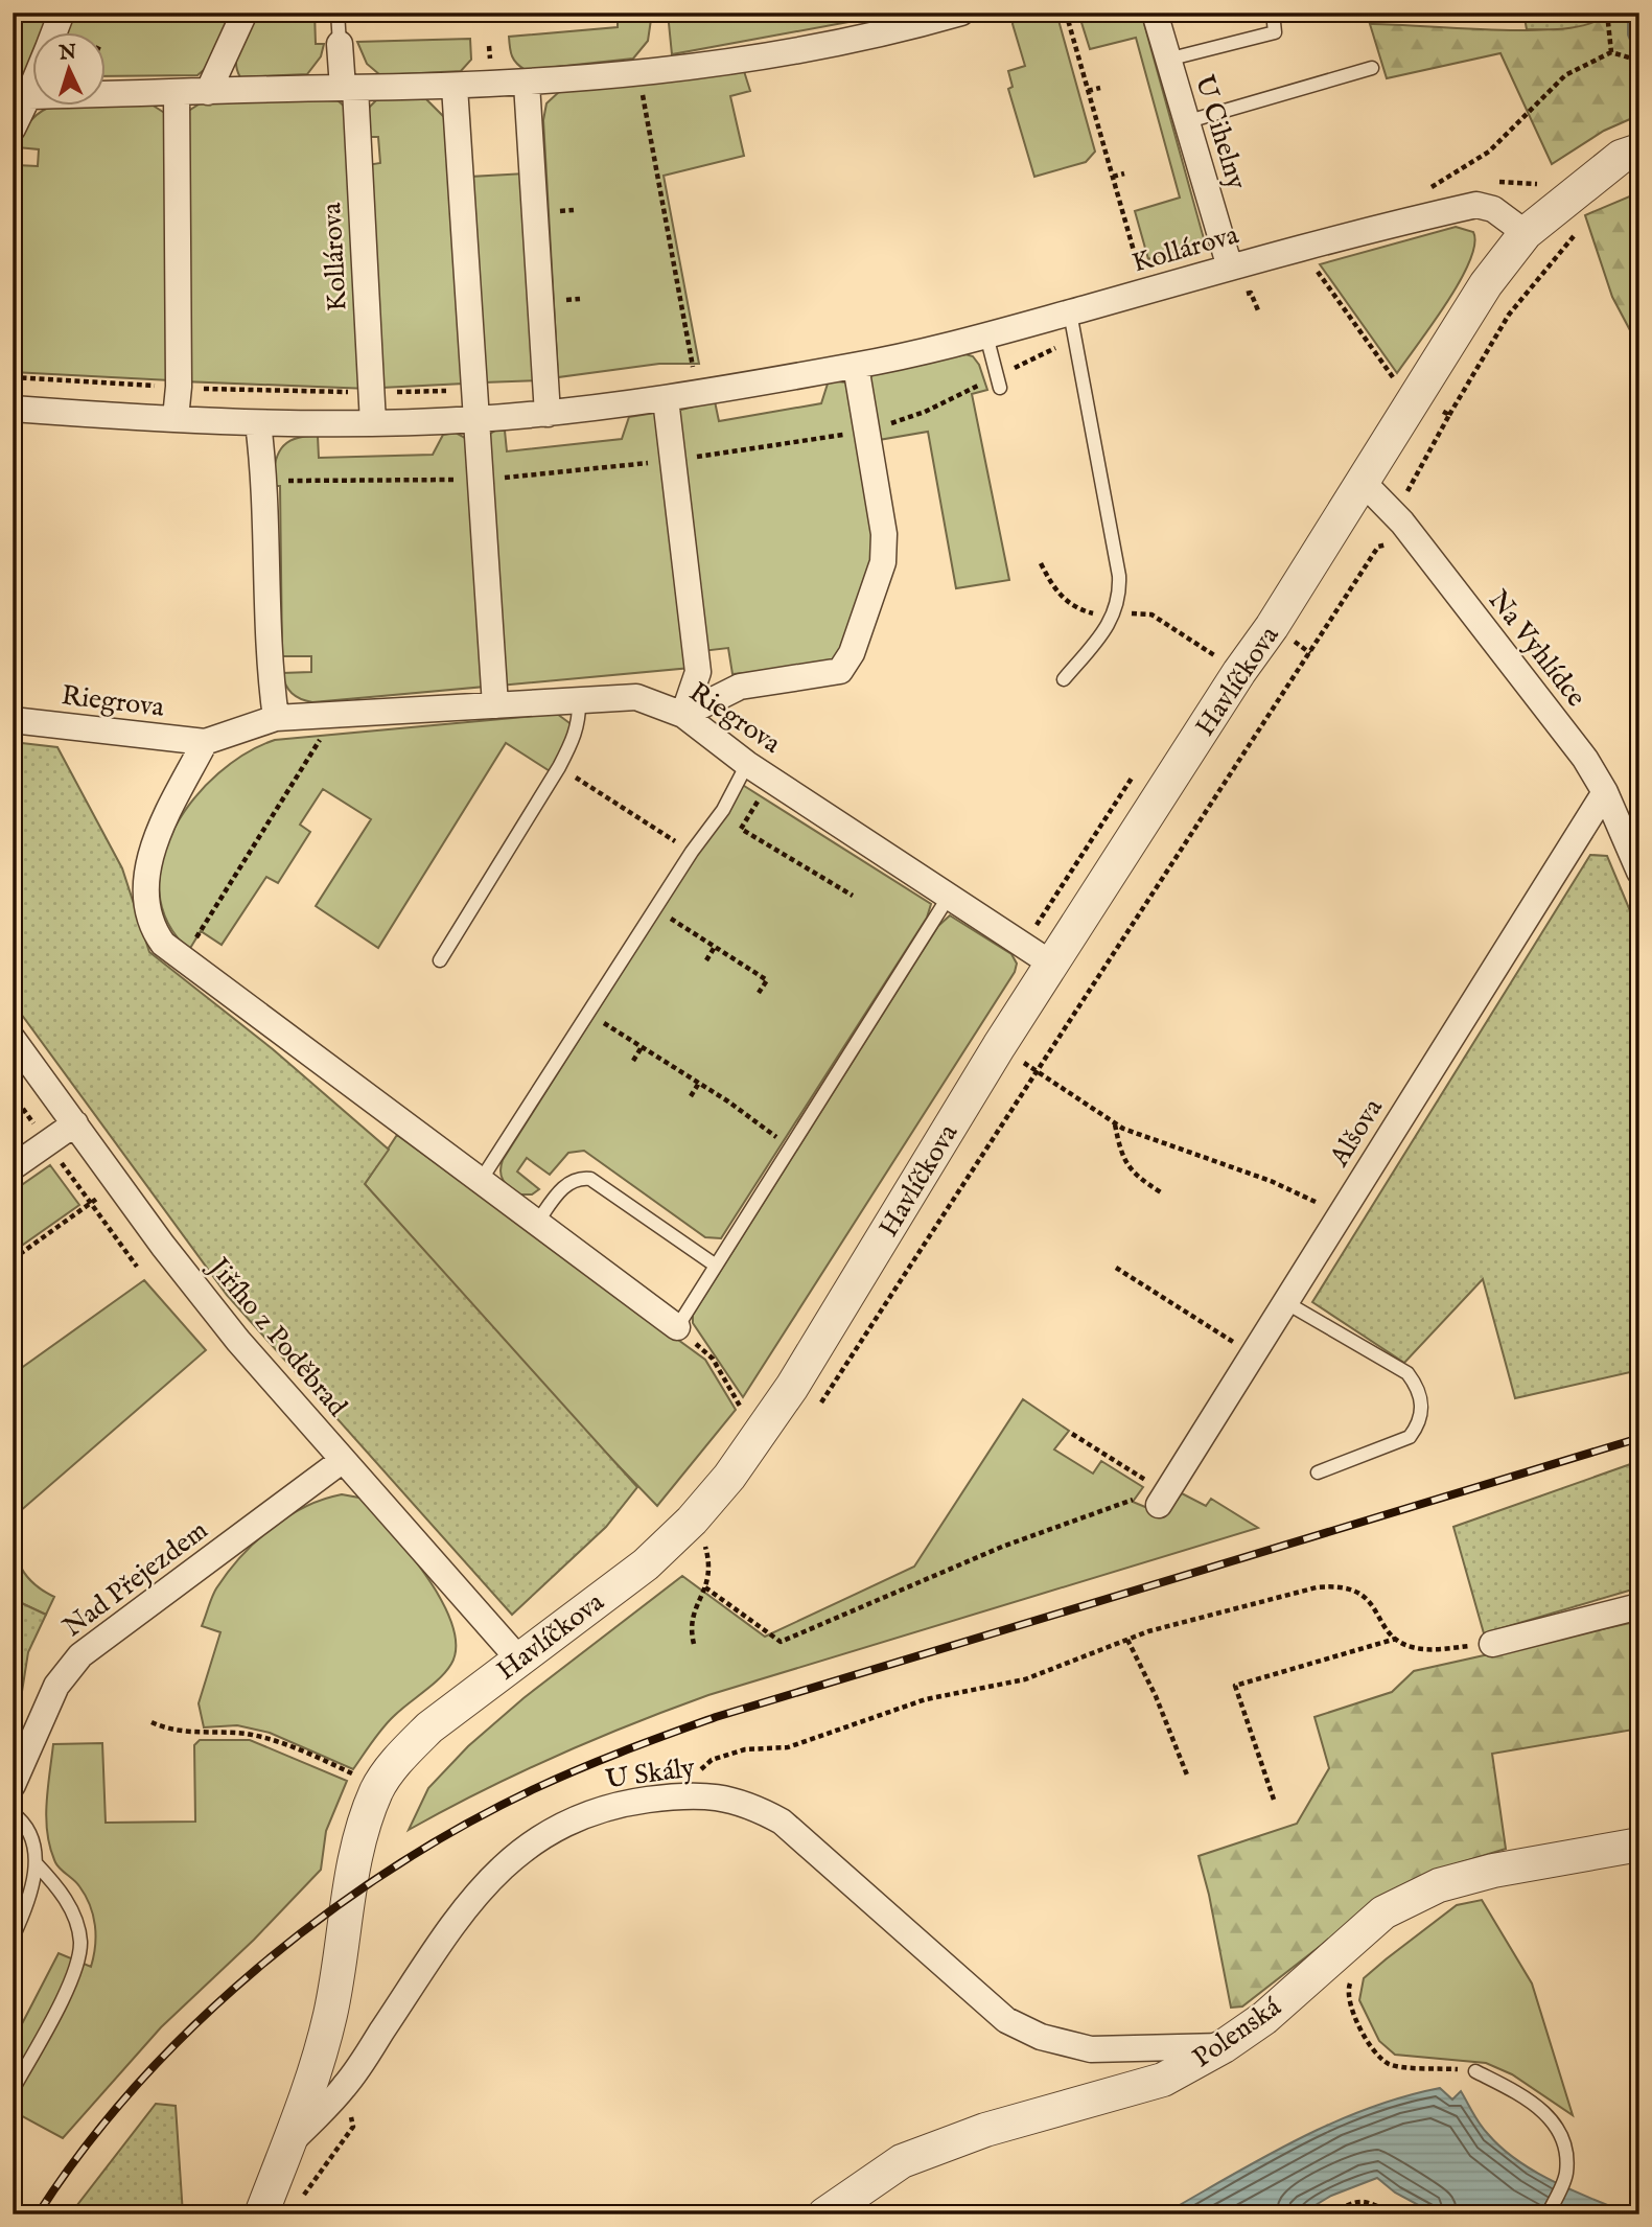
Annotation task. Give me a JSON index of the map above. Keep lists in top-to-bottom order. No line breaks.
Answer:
{"streets":{"street":["U Cihelny","Kollárova","Na Vyhlídce","Havlíčkova","Riegrova","Alšova","Jiřího z Poděbrad","Nad Přejezdem","U Skály","Polenská"]},"crossings":[["U Cihelny","Kollárova"],["Kollárova","Havlíčkova"],["Na Vyhlídce","Havlíčkova"],["Na Vyhlídce","Alšova"],["Havlíčkova","Riegrova"],["Havlíčkova","Jiřího z Poděbrad"],["Havlíčkova","U Skály"],["Jiřího z Poděbrad","Nad Přejezdem"],["U Skály","Polenská"]],"north":"top"}
